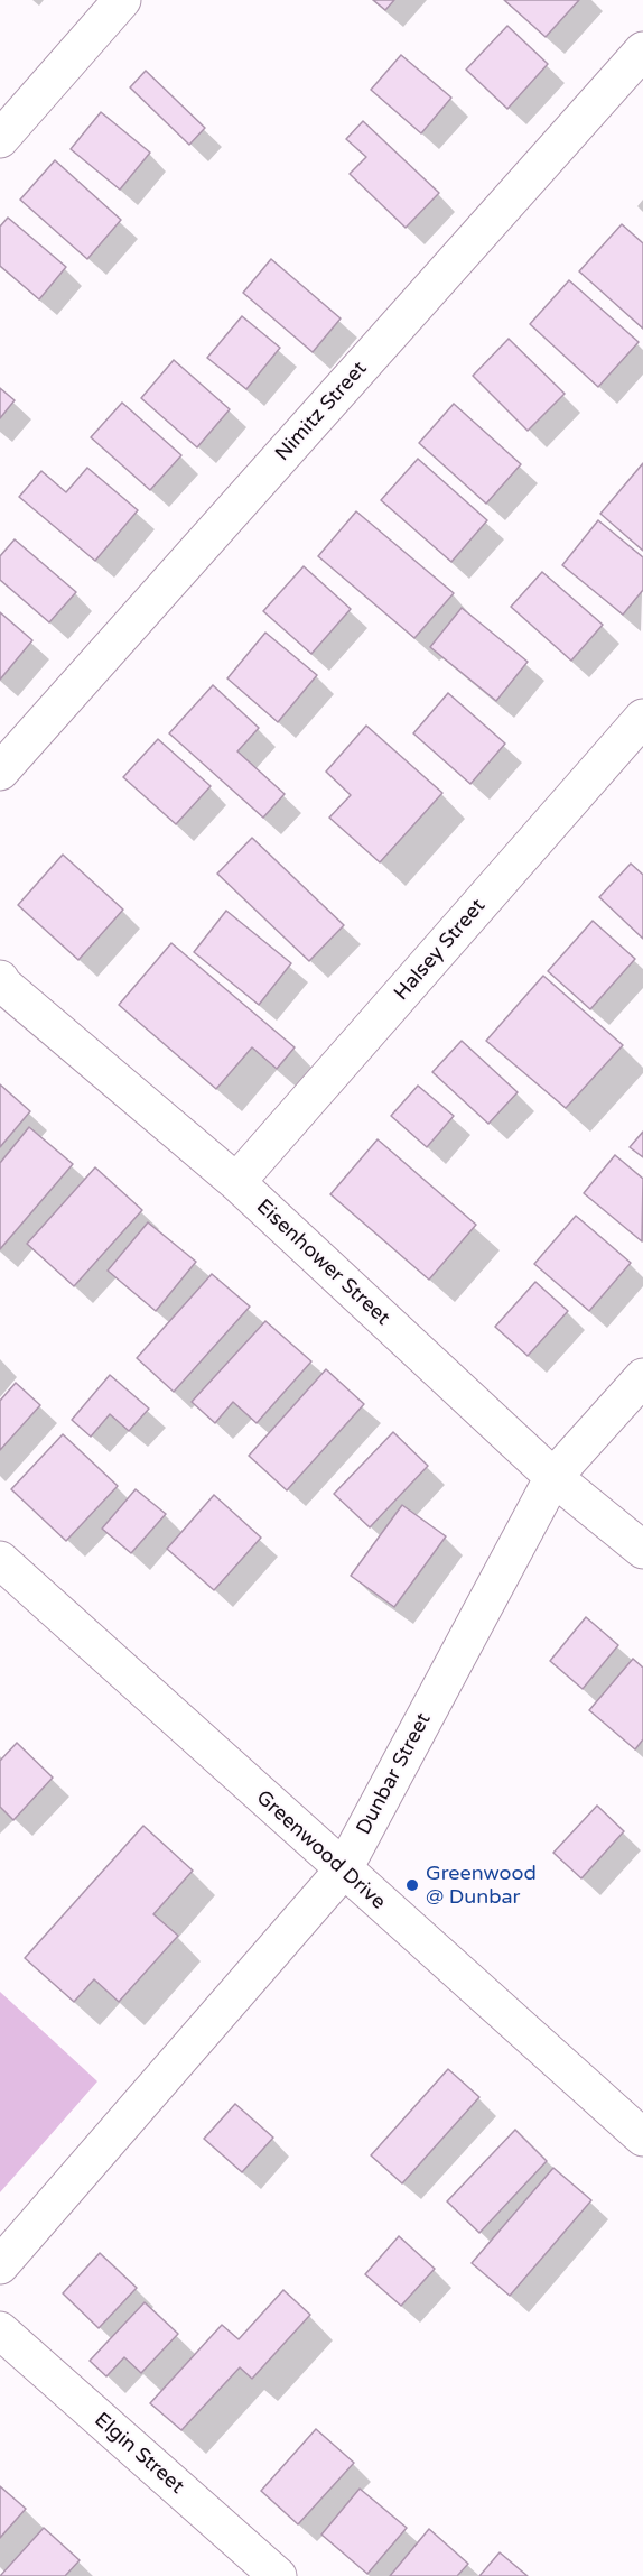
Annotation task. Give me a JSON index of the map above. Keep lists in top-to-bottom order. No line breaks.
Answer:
{"streets":{"street":["Nimitz Street","Halsey Street","Eisenhower Street","Dunbar Street","Greenwood Drive","Elgin Street"]},"crossings":[["Halsey Street","Eisenhower Street"],["Eisenhower Street","Dunbar Street"],["Dunbar Street","Greenwood Drive"]],"places":["Greenwood @ Dunbar"]}
